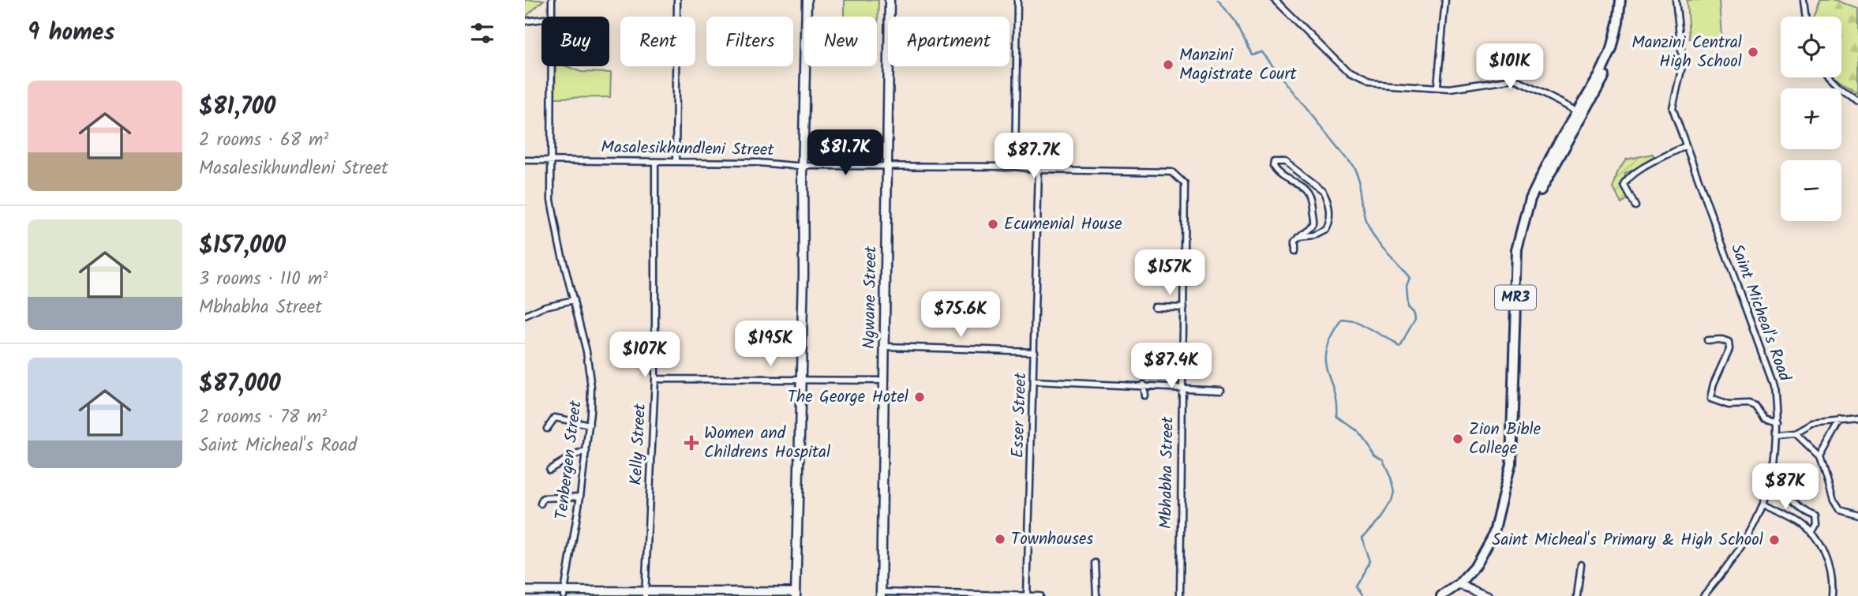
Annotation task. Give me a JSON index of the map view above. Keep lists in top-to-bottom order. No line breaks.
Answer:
{"streets":{"highway":["MR3"],"main road":["Ngwane Street"],"street":["Masalesikhundleni Street","Saint Micheal's Road","Esser Street","Kelly Street","Tenbergen Street","Mbhabha Street"]},"crossings":[["Masalesikhundleni Street","Ngwane Street"],["Masalesikhundleni Street","Esser Street"],["Masalesikhundleni Street","Kelly Street"],["Masalesikhundleni Street","Tenbergen Street"],["Masalesikhundleni Street","Mbhabha Street"]],"places":{"other":["Manzini Central High School","Manzini Magistrate Court","Ecumenial House","The George Hotel","Zion Bible College","Townhouses","Saint Micheal's Primary & High School"],"health":["Women and Childrens Hospital"]},"page":{"heading":"9 homes","map_buttons":["+","−"],"chip":["Buy","Rent","Filters","New","Apartment"],"price":["$101K","$81.7K","$87.7K","$157K","$75.6K","$195K","$107K","$87.4K","$87K"],"list":[{"name":"$81,700","note":"2 rooms · 68 m² · Masalesikhundleni Street"},{"name":"$157,000","note":"3 rooms · 110 m² · Mbhabha Street"},{"name":"$87,000","note":"2 rooms · 78 m² · Saint Micheal's Road"}]}}
